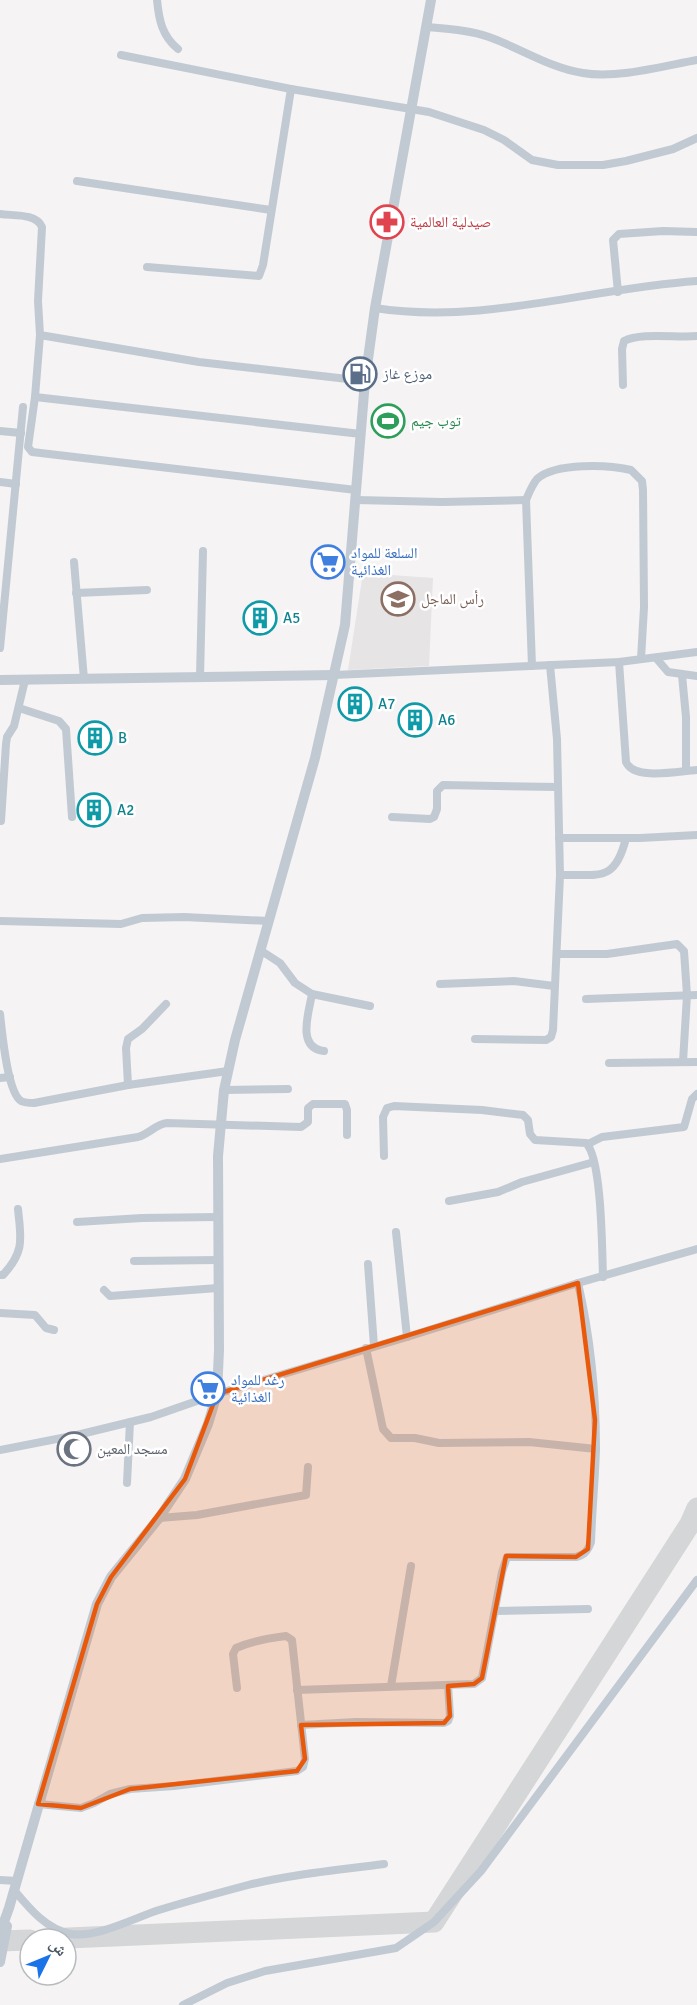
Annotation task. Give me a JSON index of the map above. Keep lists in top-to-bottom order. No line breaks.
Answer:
{"places":{"pharmacy":["صيدلية العالمية"],"fuel station":["موزع غاز"],"sports":["توب جيم"],"supermarket":["السلعة للمواد الغذائية","رغد للمواد الغذائية"],"school or university":["رأس الماجل"],"building":["A5","A7","A6","B","A2"],"mosque":["مسجد المعين"]},"north":"top right"}
